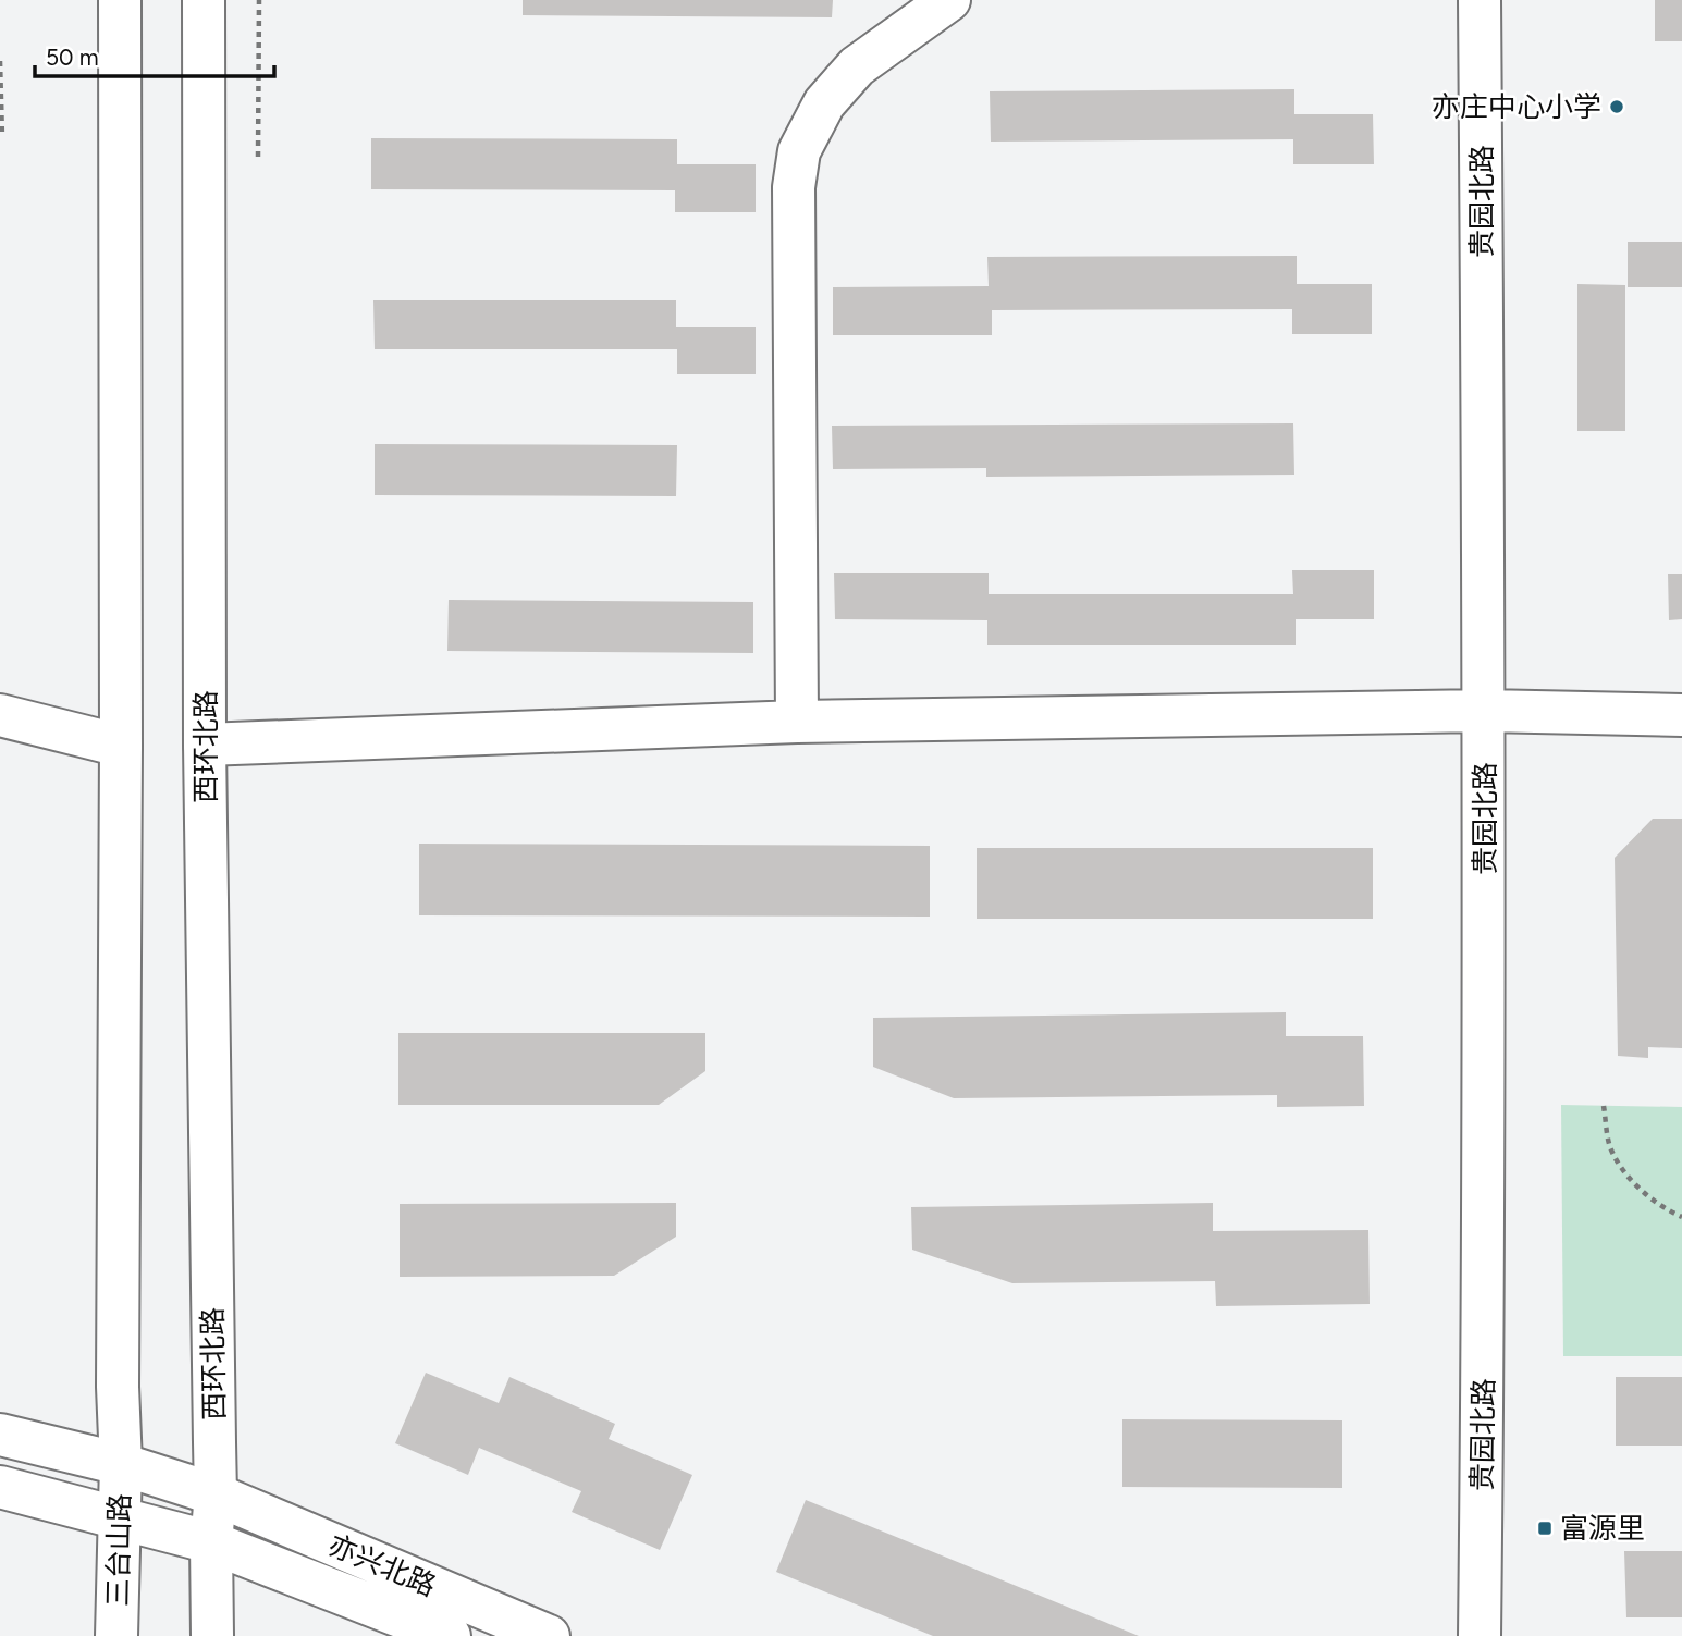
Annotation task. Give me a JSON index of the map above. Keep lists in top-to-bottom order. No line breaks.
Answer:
{"streets":{"street":["贵园北路","西环北路","三台山路","亦兴北路"]},"crossings":[["西环北路","亦兴北路"],["三台山路","亦兴北路"]],"places":{"other":["亦庄中心小学"],"transit":["富源里"]},"scale_bar":"50 m"}
